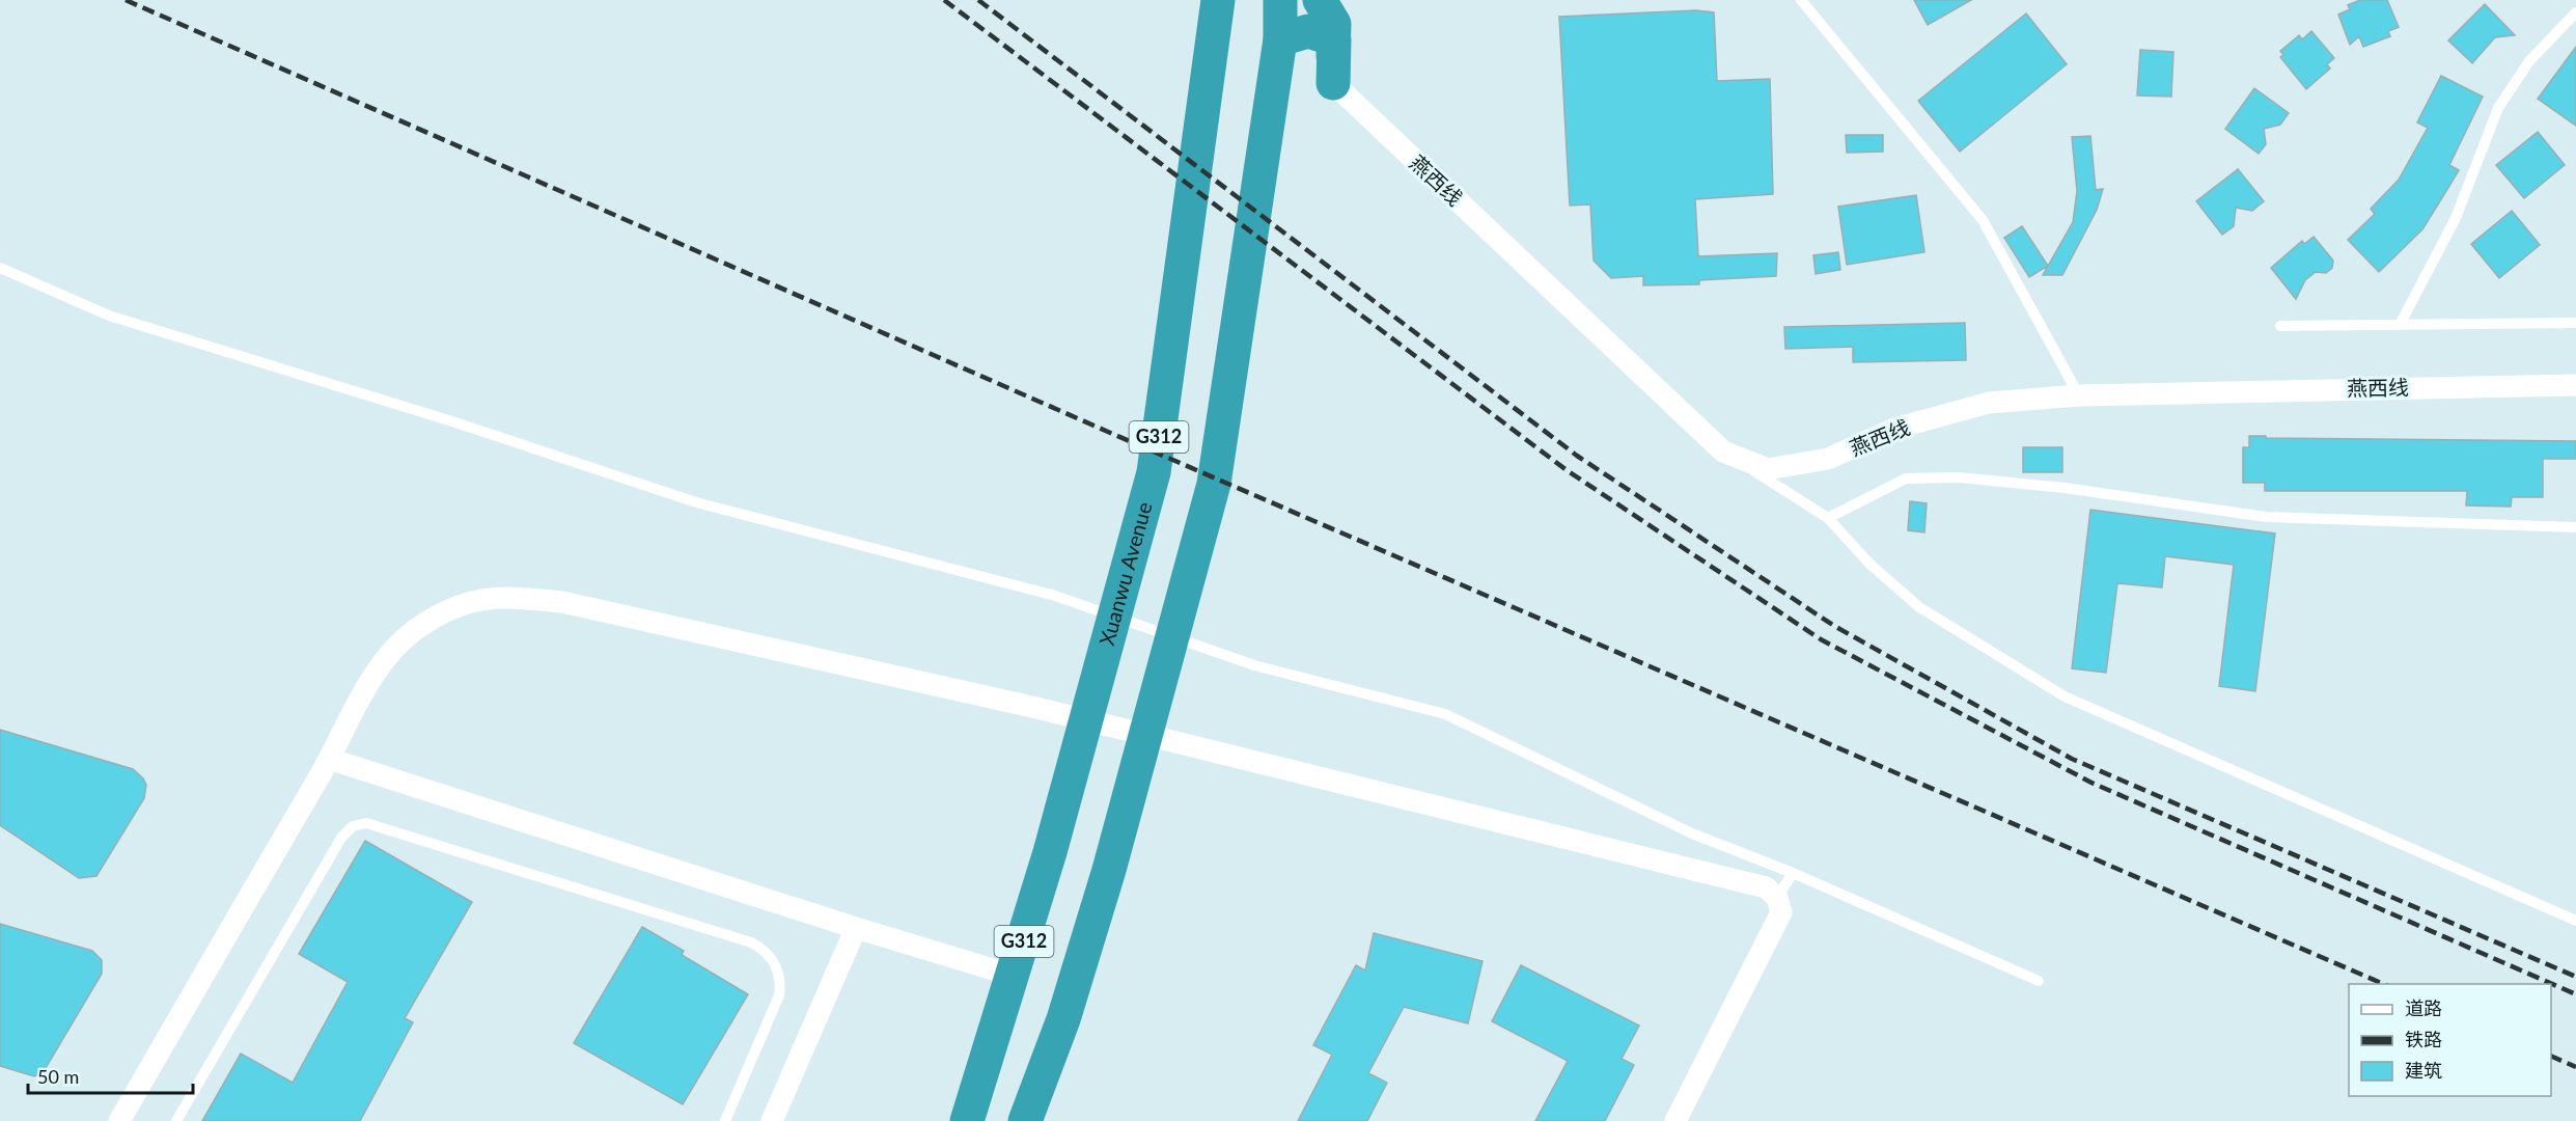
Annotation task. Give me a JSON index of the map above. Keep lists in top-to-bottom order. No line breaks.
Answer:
{"streets":{"highway":["G312","Xuanwu Avenue"],"street":["燕西线"]},"legend":["道路","铁路","建筑"],"scale_bar":"50 m"}
